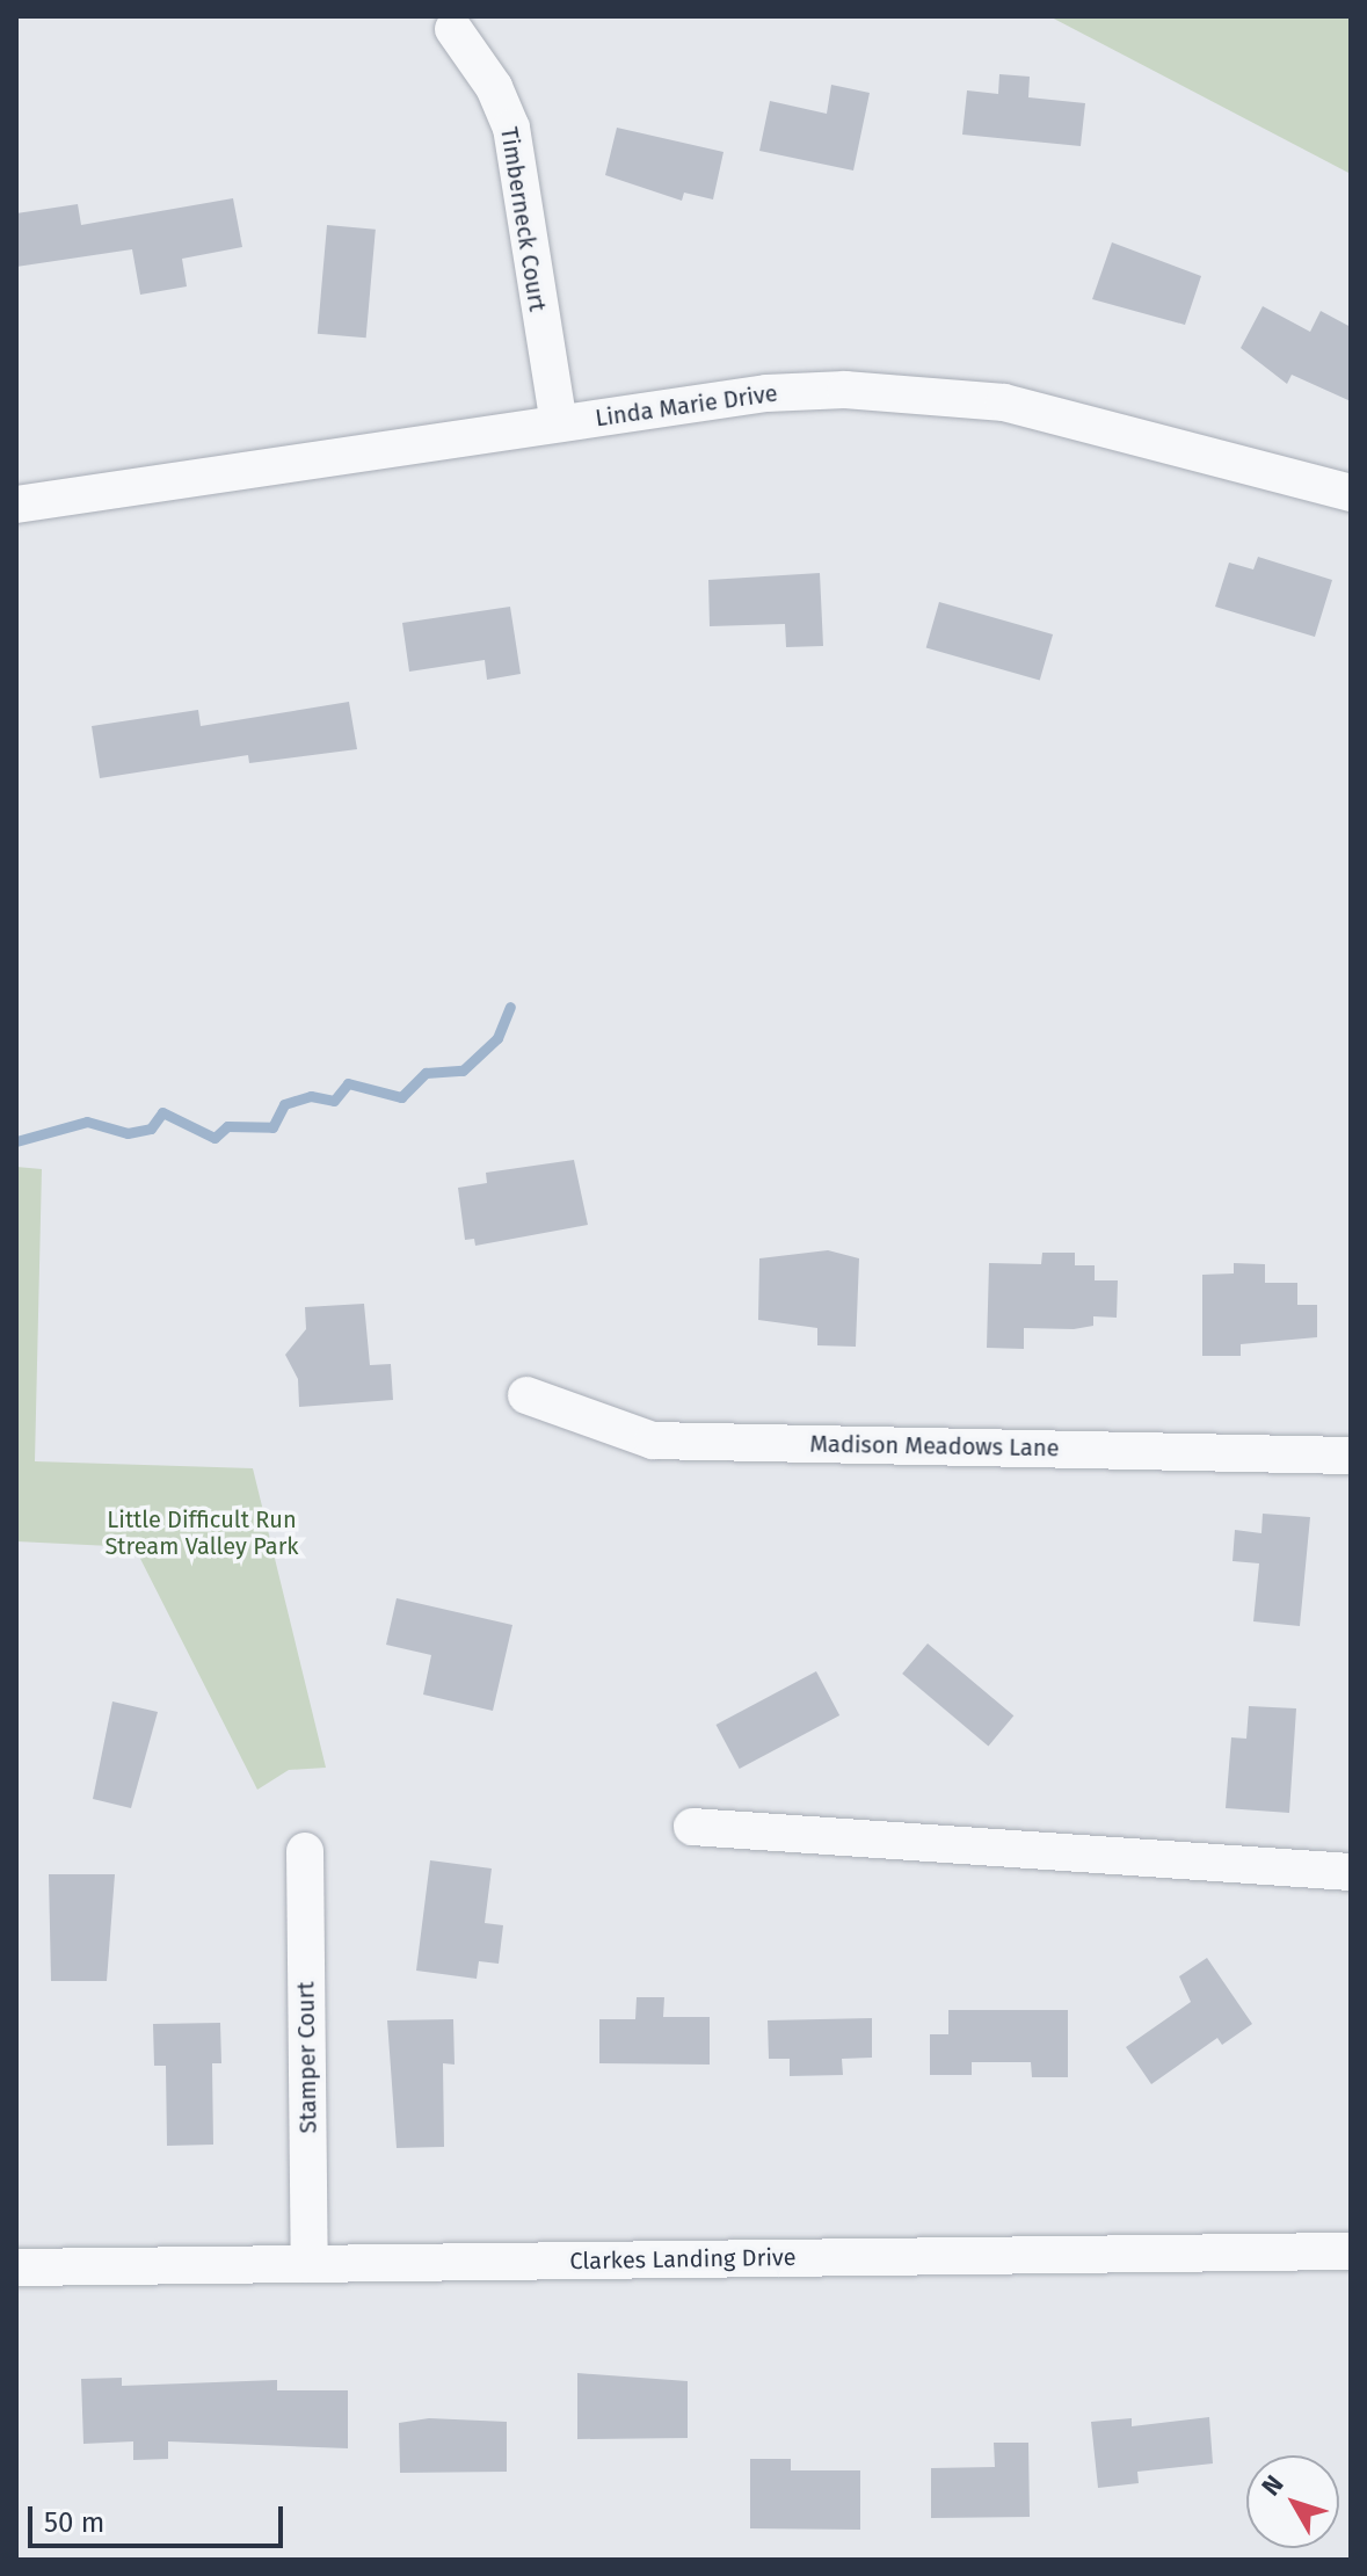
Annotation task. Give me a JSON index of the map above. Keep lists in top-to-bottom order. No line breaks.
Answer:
{"streets":{"street":["Timberneck Court","Linda Marie Drive","Madison Meadows Lane","Stamper Court","Clarkes Landing Drive"]},"crossings":[["Timberneck Court","Linda Marie Drive"],["Stamper Court","Clarkes Landing Drive"]],"parks":["Little Difficult Run Stream Valley Park"],"scale_bar":"50 m","north":"top left"}
